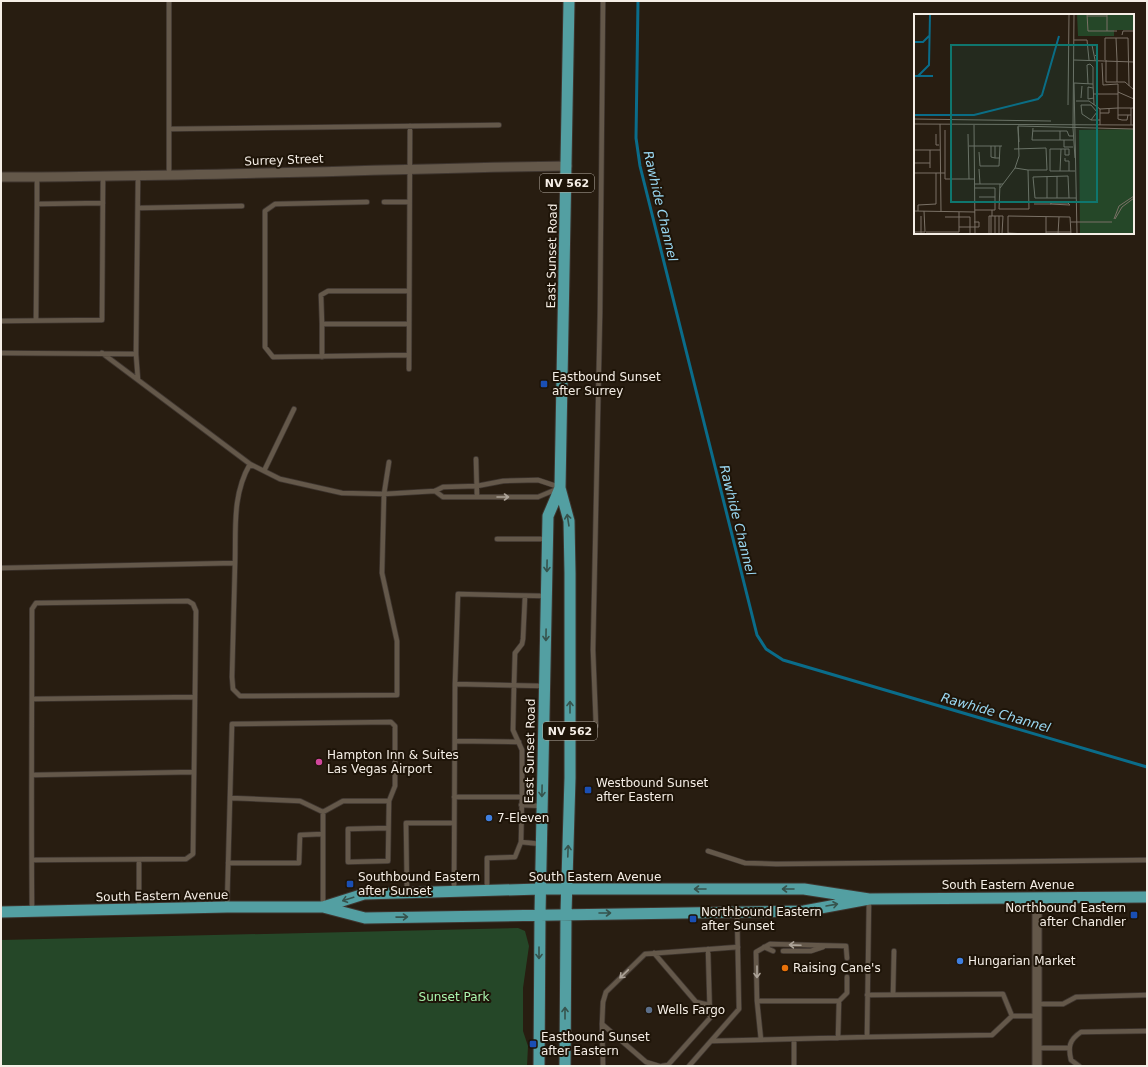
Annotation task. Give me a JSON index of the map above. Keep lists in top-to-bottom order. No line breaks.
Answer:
{"streets":{"main road":["NV 562","East Sunset Road","South Eastern Avenue"],"street":["Surrey Street"]},"crossings":[["Surrey Street","East Sunset Road"],["East Sunset Road","South Eastern Avenue"]],"water":["Rawhide Channel"],"parks":["Sunset Park"],"places":{"transit":["Eastbound Sunset after Surrey","Westbound Sunset after Eastern","Southbound Eastern after Sunset","Northbound Eastern after Chandler","Northbound Eastern after Sunset","Eastbound Sunset after Eastern"],"other":["Hampton Inn & Suites Las Vegas Airport","7-Eleven","Hungarian Market","Raising Cane's","Wells Fargo"]}}
